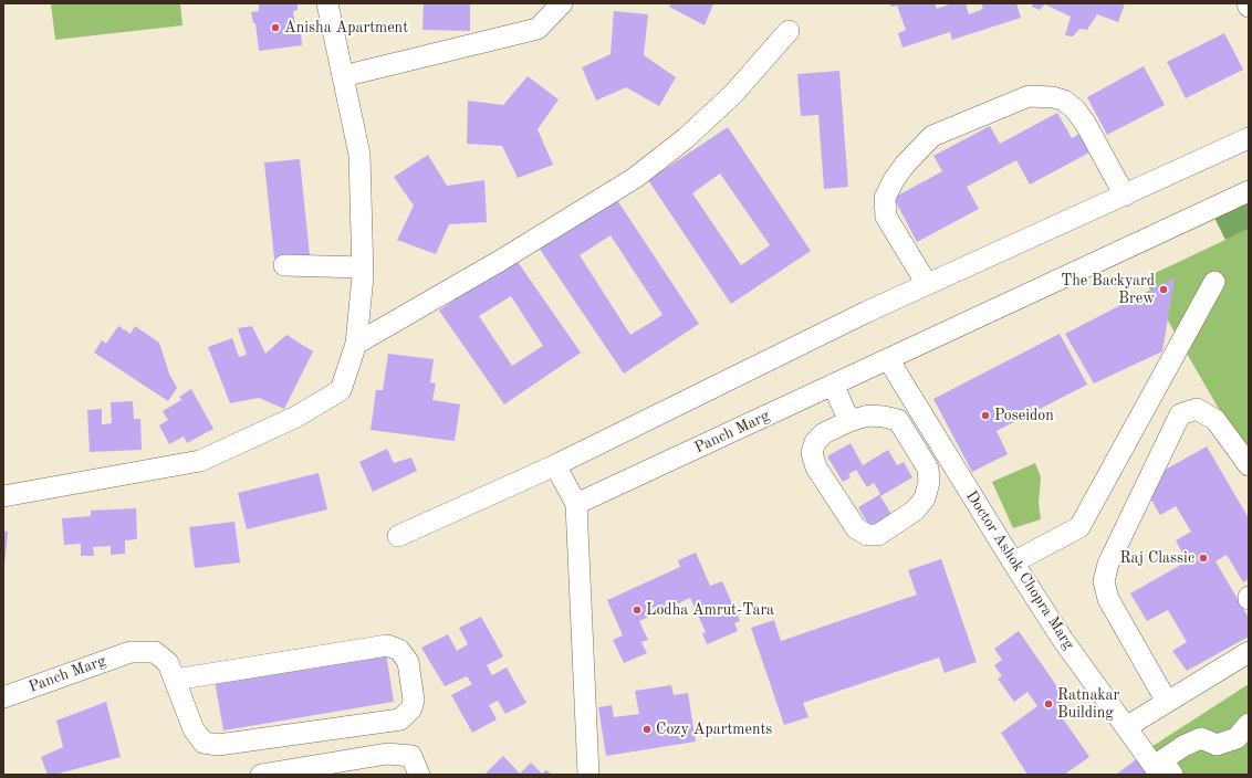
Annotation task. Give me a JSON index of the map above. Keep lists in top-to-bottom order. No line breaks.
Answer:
{"streets":{"street":["Panch Marg","Doctor Ashok Chopra Marg"]},"crossings":[["Panch Marg","Doctor Ashok Chopra Marg"]],"places":["Anisha Apartment","The Backyard Brew","Poseidon","Raj Classic","Lodha Amrut-Tara","Ratnakar Building","Cozy Apartments"]}
